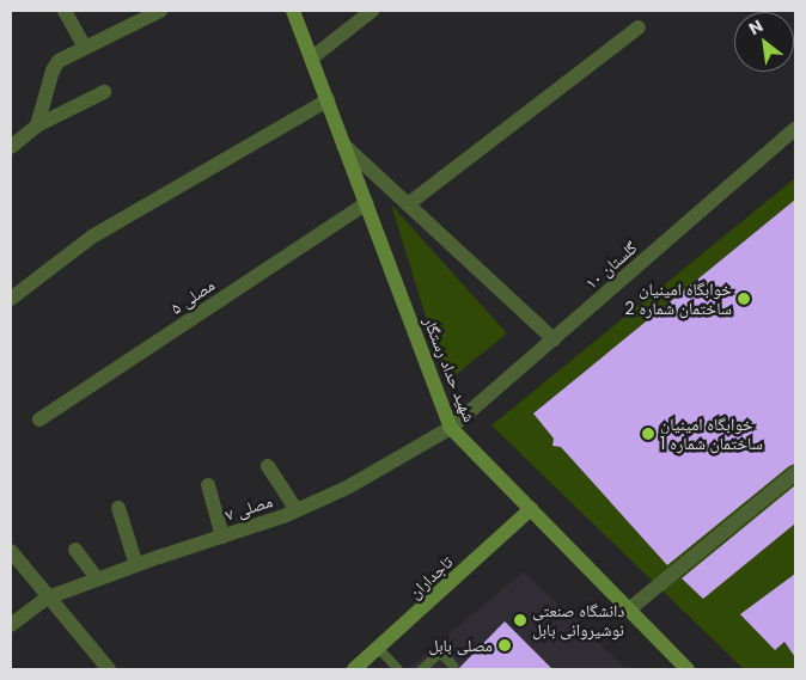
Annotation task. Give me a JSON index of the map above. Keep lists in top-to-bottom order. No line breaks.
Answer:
{"streets":{"main road":["شهید حداد رستگار","تاجداران"],"street":["گلستان ۱۰","مصلی ۵","مصلی ۷"]},"crossings":[["گلستان ۱۰","شهید حداد رستگار"],["گلستان ۱۰","مصلی ۷"],["مصلی ۵","شهید حداد رستگار"],["شهید حداد رستگار","مصلی ۷"],["شهید حداد رستگار","تاجداران"]],"places":["خوابگاه امینیان ساختمان شماره 2","خوابگاه امینیان ساختمان شماره 1","دانشگاه صنعتی نوشیروانی بابل","مصلی بابل"],"north":"top left"}
